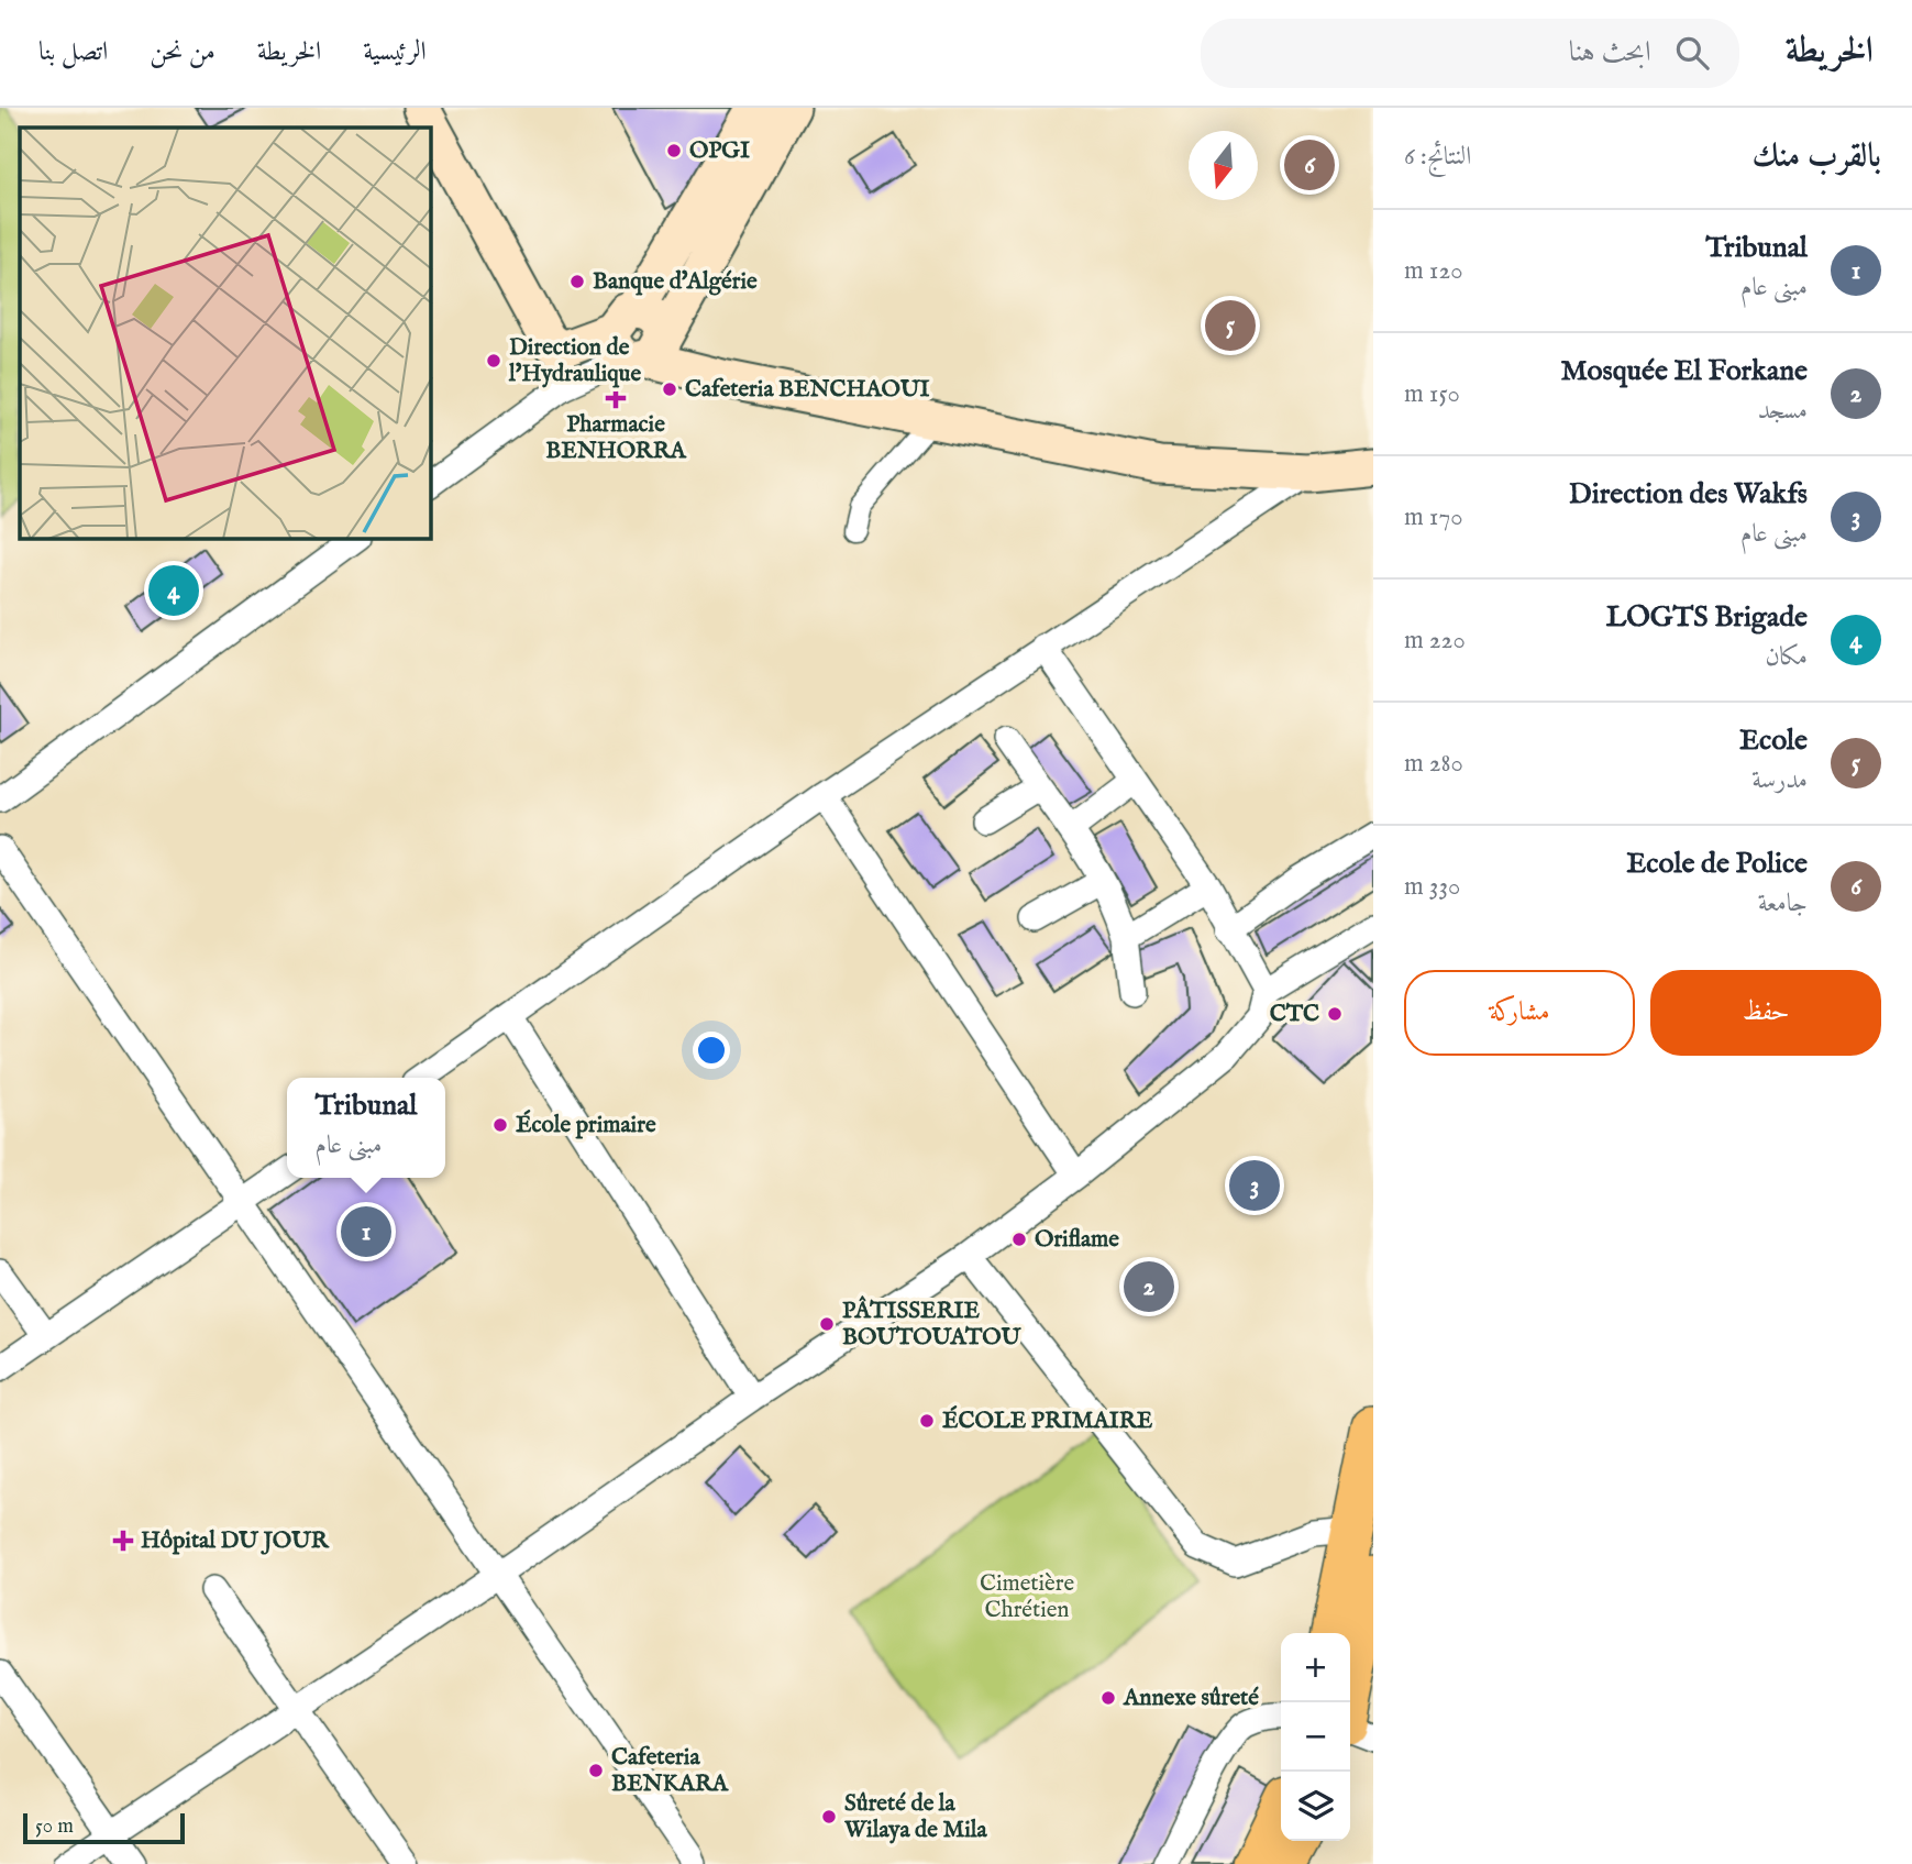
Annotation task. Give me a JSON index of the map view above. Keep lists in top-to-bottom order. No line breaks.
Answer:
{"parks":["Cimetière Chrétien"],"places":{"other":["OPGI","Banque d'Algérie","Direction de l'Hydraulique","Cafeteria BENCHAOUI","CTC","École primaire","Oriflame","PÂTISSERIE BOUTOUATOU","ÉCOLE PRIMAIRE","Annexe sûreté","Cafeteria BENKARA","Sûreté de la Wilaya de Mila"],"health":["Pharmacie BENHORRA","Hôpital DU JOUR"]},"scale_bar":"50 m","north":"bottom","page":{"header":"الخريطة","search":"ابحث هنا","nav":["الرئيسية","الخريطة","من نحن","اتصل بنا"],"heading":["بالقرب منك","النتائج: 6"],"pins":["6","5","4","3","1","2"],"list":[{"mark":"1","name":"Tribunal","note":"مبنى عام","value":"120 m"},{"mark":"2","name":"Mosquée El Forkane","note":"مسجد","value":"150 m"},{"mark":"3","name":"Direction des Wakfs","note":"مبنى عام","value":"170 m"},{"mark":"4","name":"LOGTS Brigade","note":"مكان","value":"220 m"},{"mark":"5","name":"Ecole","note":"مدرسة","value":"280 m"},{"mark":"6","name":"Ecole de Police","note":"جامعة","value":"330 m"}],"buttons":["حفظ","مشاركة"],"popup":["Tribunal","مبنى عام"],"map_buttons":["+","−"],"scale":"50 m"}}
